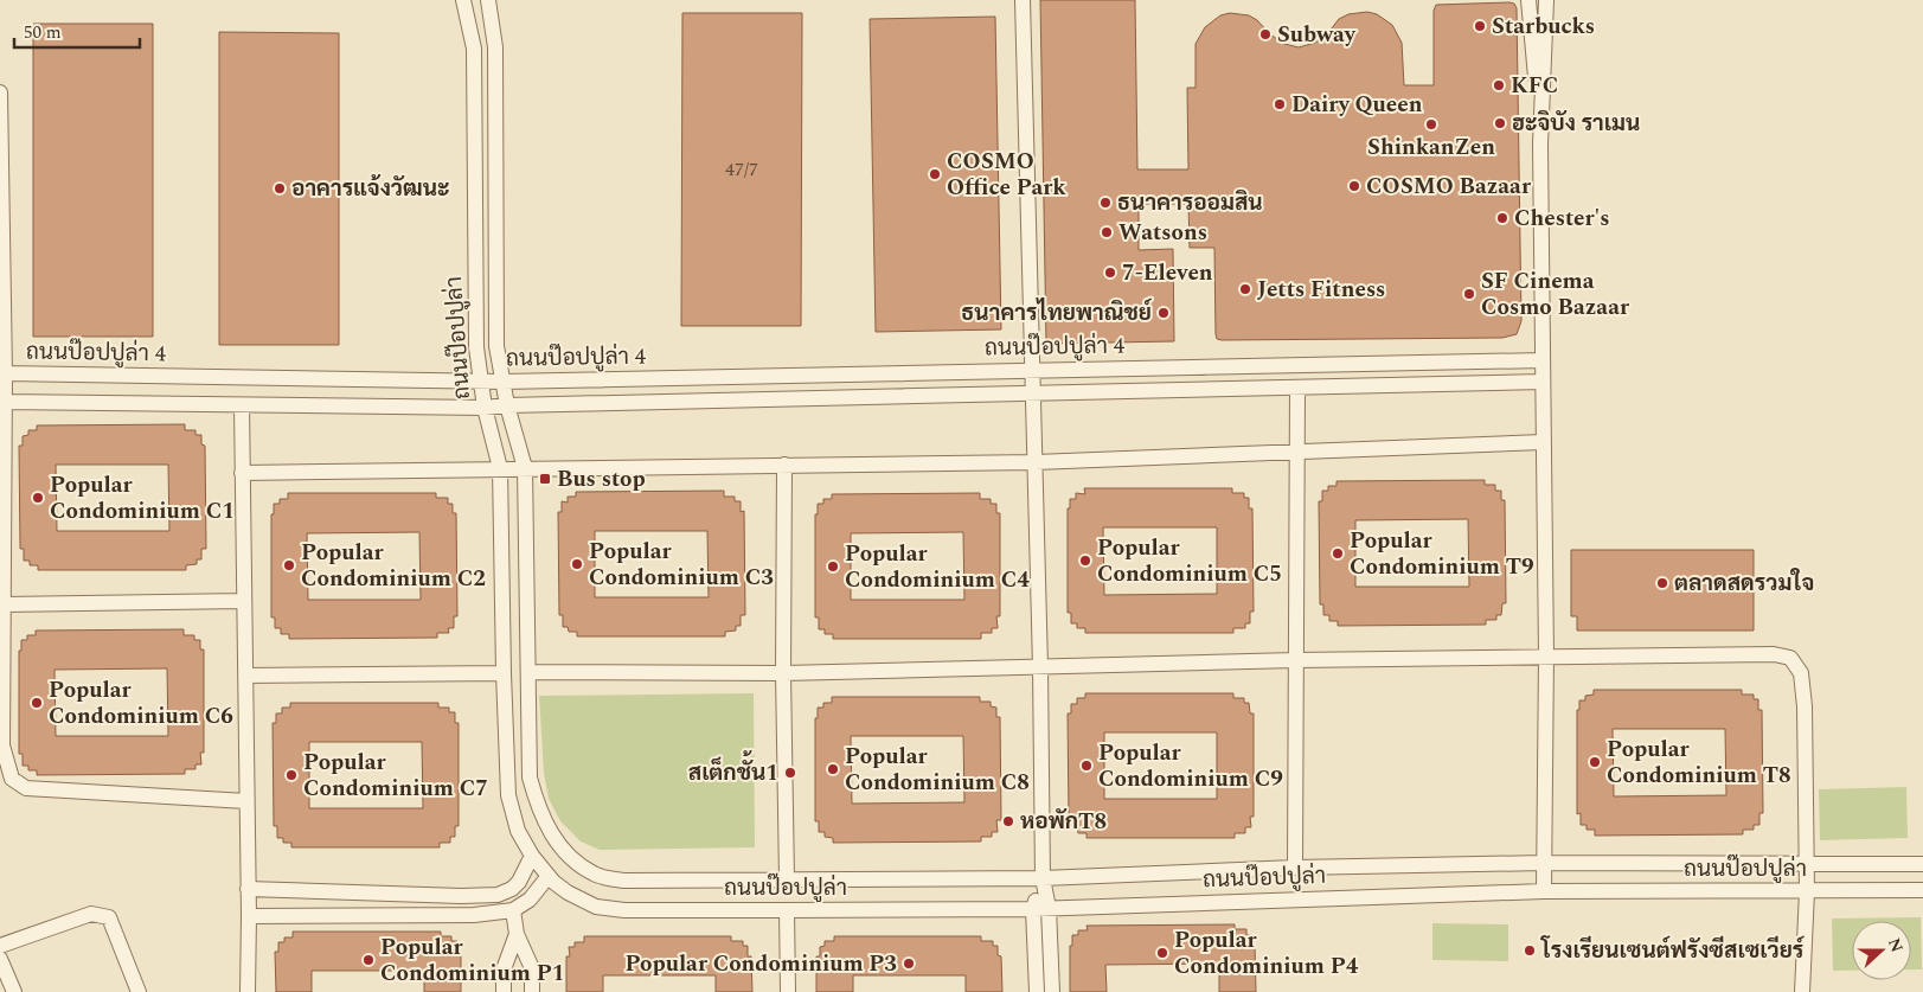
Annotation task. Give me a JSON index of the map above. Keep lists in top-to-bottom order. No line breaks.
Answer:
{"streets":{"street":["ถนนป๊อปปูล่า","ถนนป๊อปปูล่า 4"]},"crossings":[["ถนนป๊อปปูล่า","ถนนป๊อปปูล่า 4"]],"places":{"other":["Starbucks","Subway","KFC","Dairy Queen","ฮะจิบัง ราเมน","ShinkanZen","COSMO Office Park","COSMO Bazaar","อาคารแจ้งวัฒนะ","ธนาคารออมสิน","Chester's","Watsons","7-Eleven","Jetts Fitness","SF Cinema Cosmo Bazaar","ธนาคารไทยพาณิชย์","Popular Condominium C1","Popular Condominium T9","Popular Condominium C5","Popular Condominium C3","Popular Condominium C2","Popular Condominium C4","ตลาดสดรวมใจ","Popular Condominium C6","Popular Condominium T8","Popular Condominium C9","Popular Condominium C8","สเต็กชั้น1","Popular Condominium C7","หอพักT8","โรงเรียนเซนต์ฟรังซีสเซเวียร์","Popular Condominium P4","Popular Condominium P1","Popular Condominium P3"],"transit":["Bus stop"]},"house_numbers":["47/7"],"scale_bar":"50 m","north":"right"}
